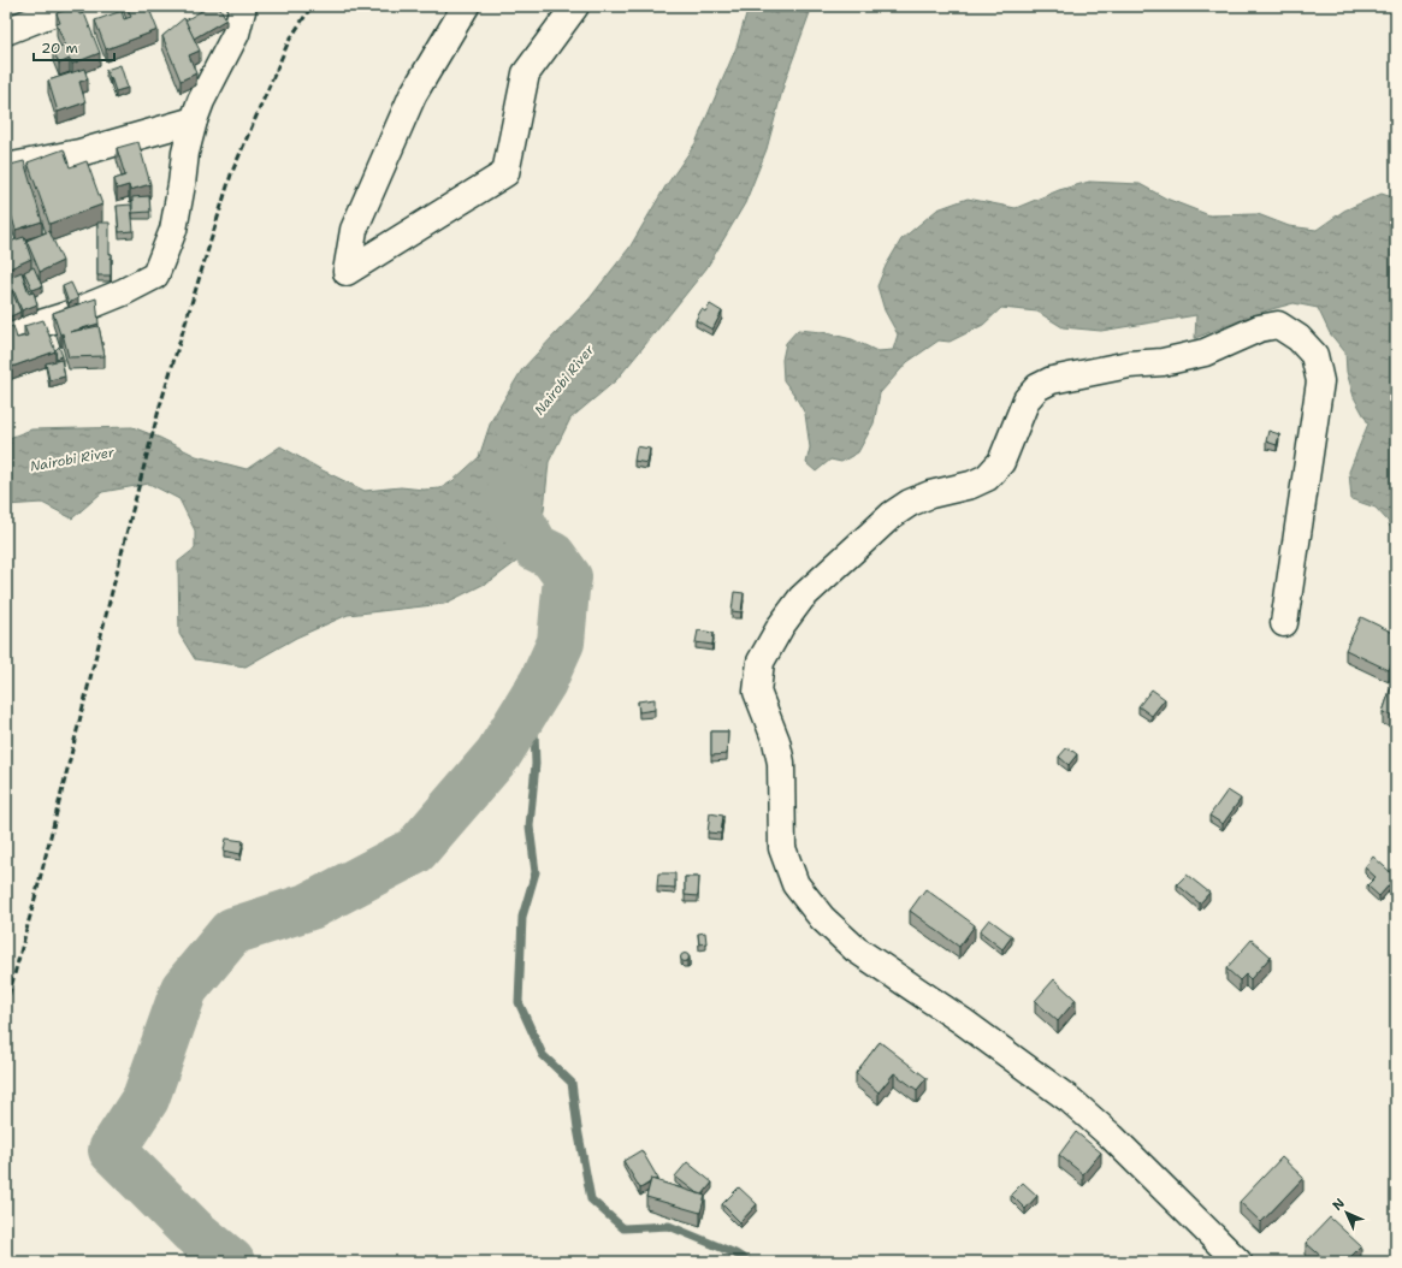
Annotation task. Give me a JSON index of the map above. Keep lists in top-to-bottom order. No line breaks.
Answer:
{"water":["Nairobi River"],"scale_bar":"20 m","north":"top left"}
